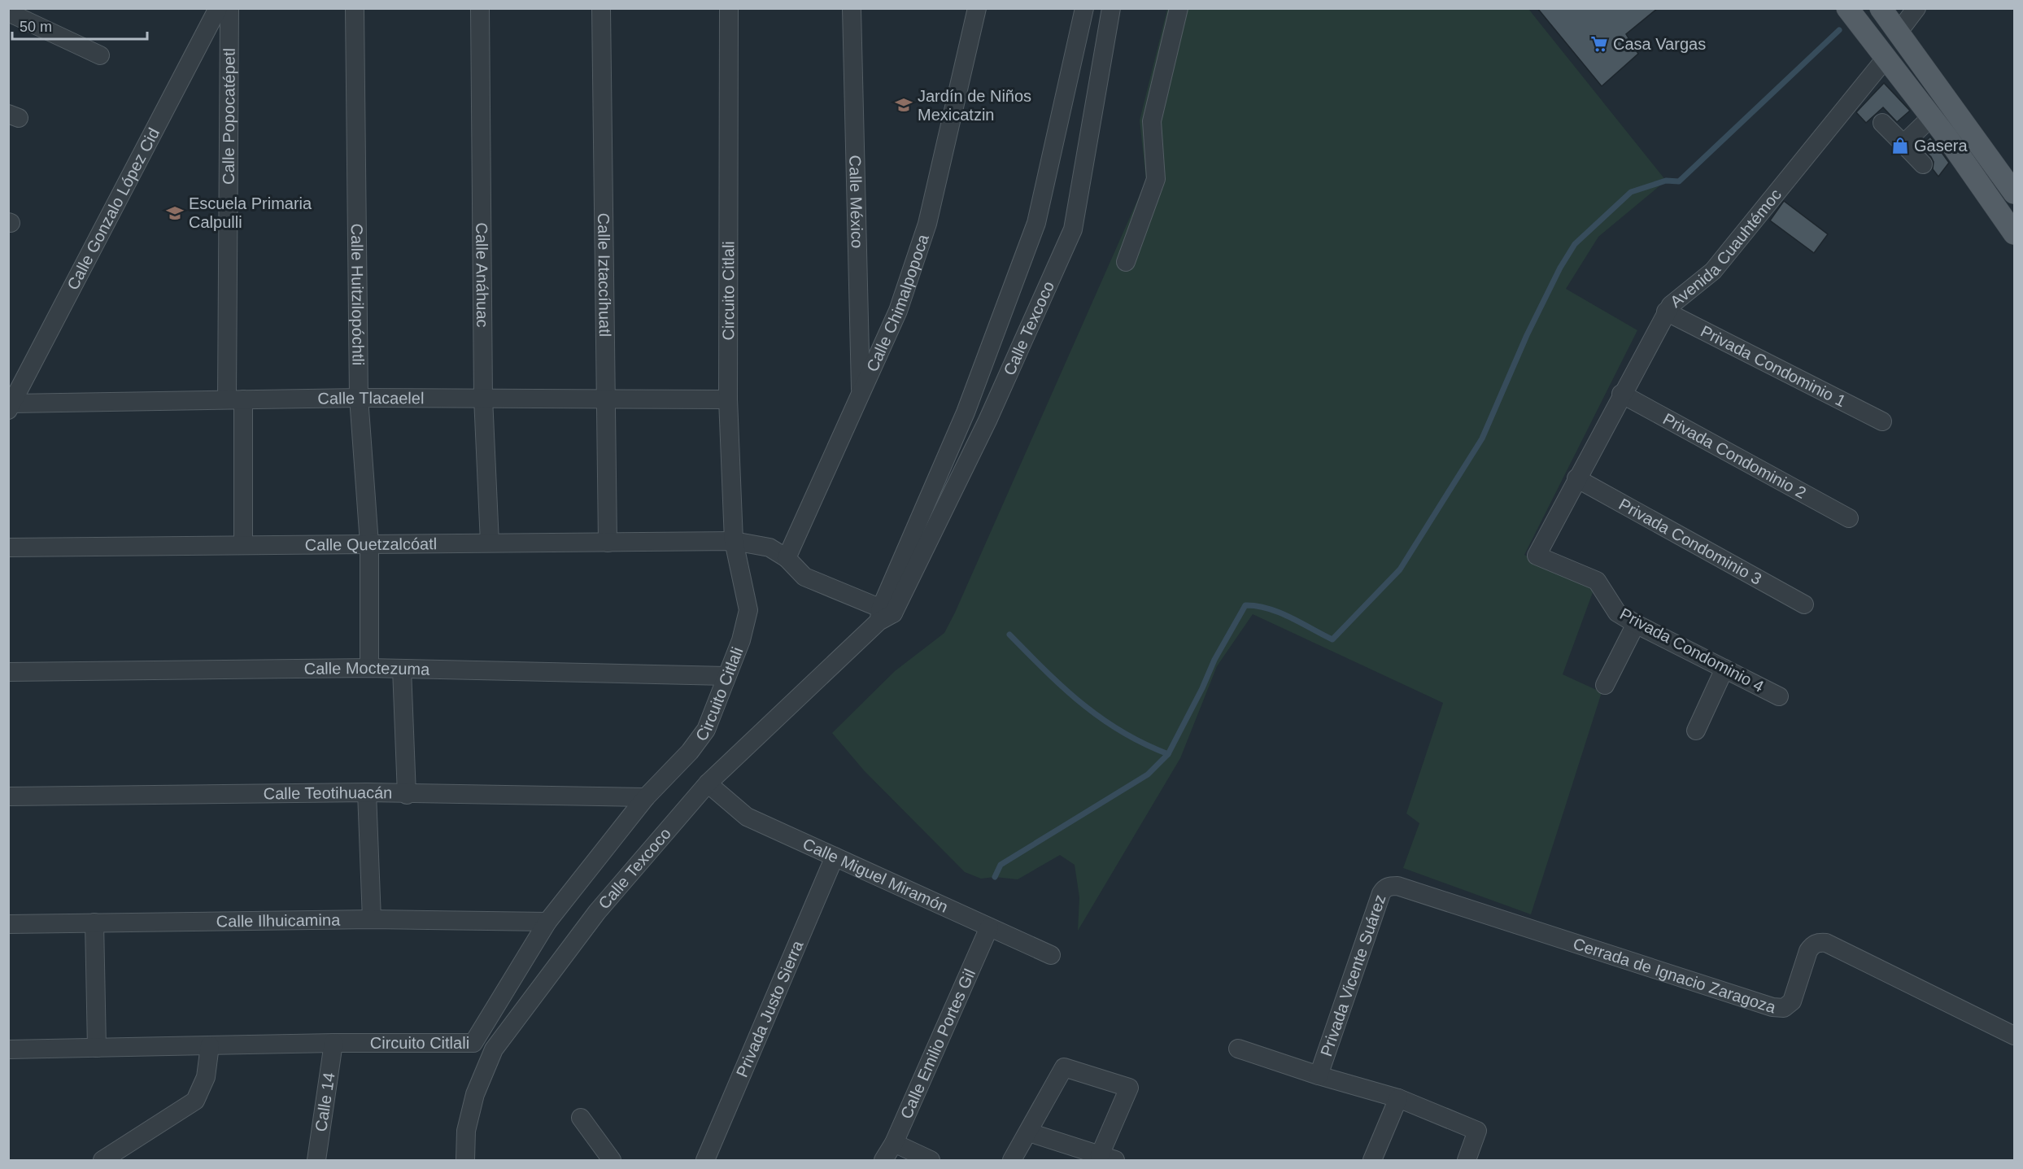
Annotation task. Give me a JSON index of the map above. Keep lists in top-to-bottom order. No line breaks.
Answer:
{"streets":{"street":["Calle Popocatépetl","Calle México","Calle Gonzalo López Cid","Avenida Cuauhtémoc","Calle Anáhuac","Calle Iztaccíhuatl","Circuito Citlali","Calle Huitzilopóchtli","Calle Chimalpopoca","Calle Texcoco","Privada Condominio 1","Calle Tlacaelel","Privada Condominio 2","Privada Condominio 3","Calle Quetzalcóatl","Privada Condominio 4","Calle Moctezuma","Calle Teotihuacán","Calle Miguel Miramón","Calle Ilhuicamina","Cerrada de Ignacio Zaragoza","Privada Vicente Suárez","Privada Justo Sierra","Calle Emilio Portes Gil","Calle 14"]},"crossings":[["Calle Popocatépetl","Calle Tlacaelel"],["Calle Popocatépetl","Calle Quetzalcóatl"],["Calle México","Calle Chimalpopoca"],["Calle Gonzalo López Cid","Calle Tlacaelel"],["Avenida Cuauhtémoc","Privada Condominio 1"],["Avenida Cuauhtémoc","Privada Condominio 2"],["Avenida Cuauhtémoc","Privada Condominio 3"],["Avenida Cuauhtémoc","Privada Condominio 4"],["Calle Anáhuac","Calle Tlacaelel"],["Calle Anáhuac","Calle Quetzalcóatl"],["Calle Iztaccíhuatl","Calle Tlacaelel"],["Calle Iztaccíhuatl","Calle Quetzalcóatl"],["Circuito Citlali","Calle Tlacaelel"],["Circuito Citlali","Calle Quetzalcóatl"],["Circuito Citlali","Calle Moctezuma"],["Circuito Citlali","Calle Teotihuacán"],["Circuito Citlali","Calle Ilhuicamina"],["Circuito Citlali","Calle 14"],["Calle Huitzilopóchtli","Calle Tlacaelel"],["Calle Huitzilopóchtli","Calle Quetzalcóatl"],["Calle Huitzilopóchtli","Calle Moctezuma"],["Calle Chimalpopoca","Calle Quetzalcóatl"],["Calle Texcoco","Calle Miguel Miramón"],["Calle Miguel Miramón","Privada Justo Sierra"],["Calle Miguel Miramón","Calle Emilio Portes Gil"],["Cerrada de Ignacio Zaragoza","Privada Vicente Suárez"]],"places":{"supermarket":["Casa Vargas"],"school or university":["Jardín de Niños Mexicatzin","Escuela Primaria Calpulli"],"shop":["Gasera"]},"scale_bar":"50 m"}
